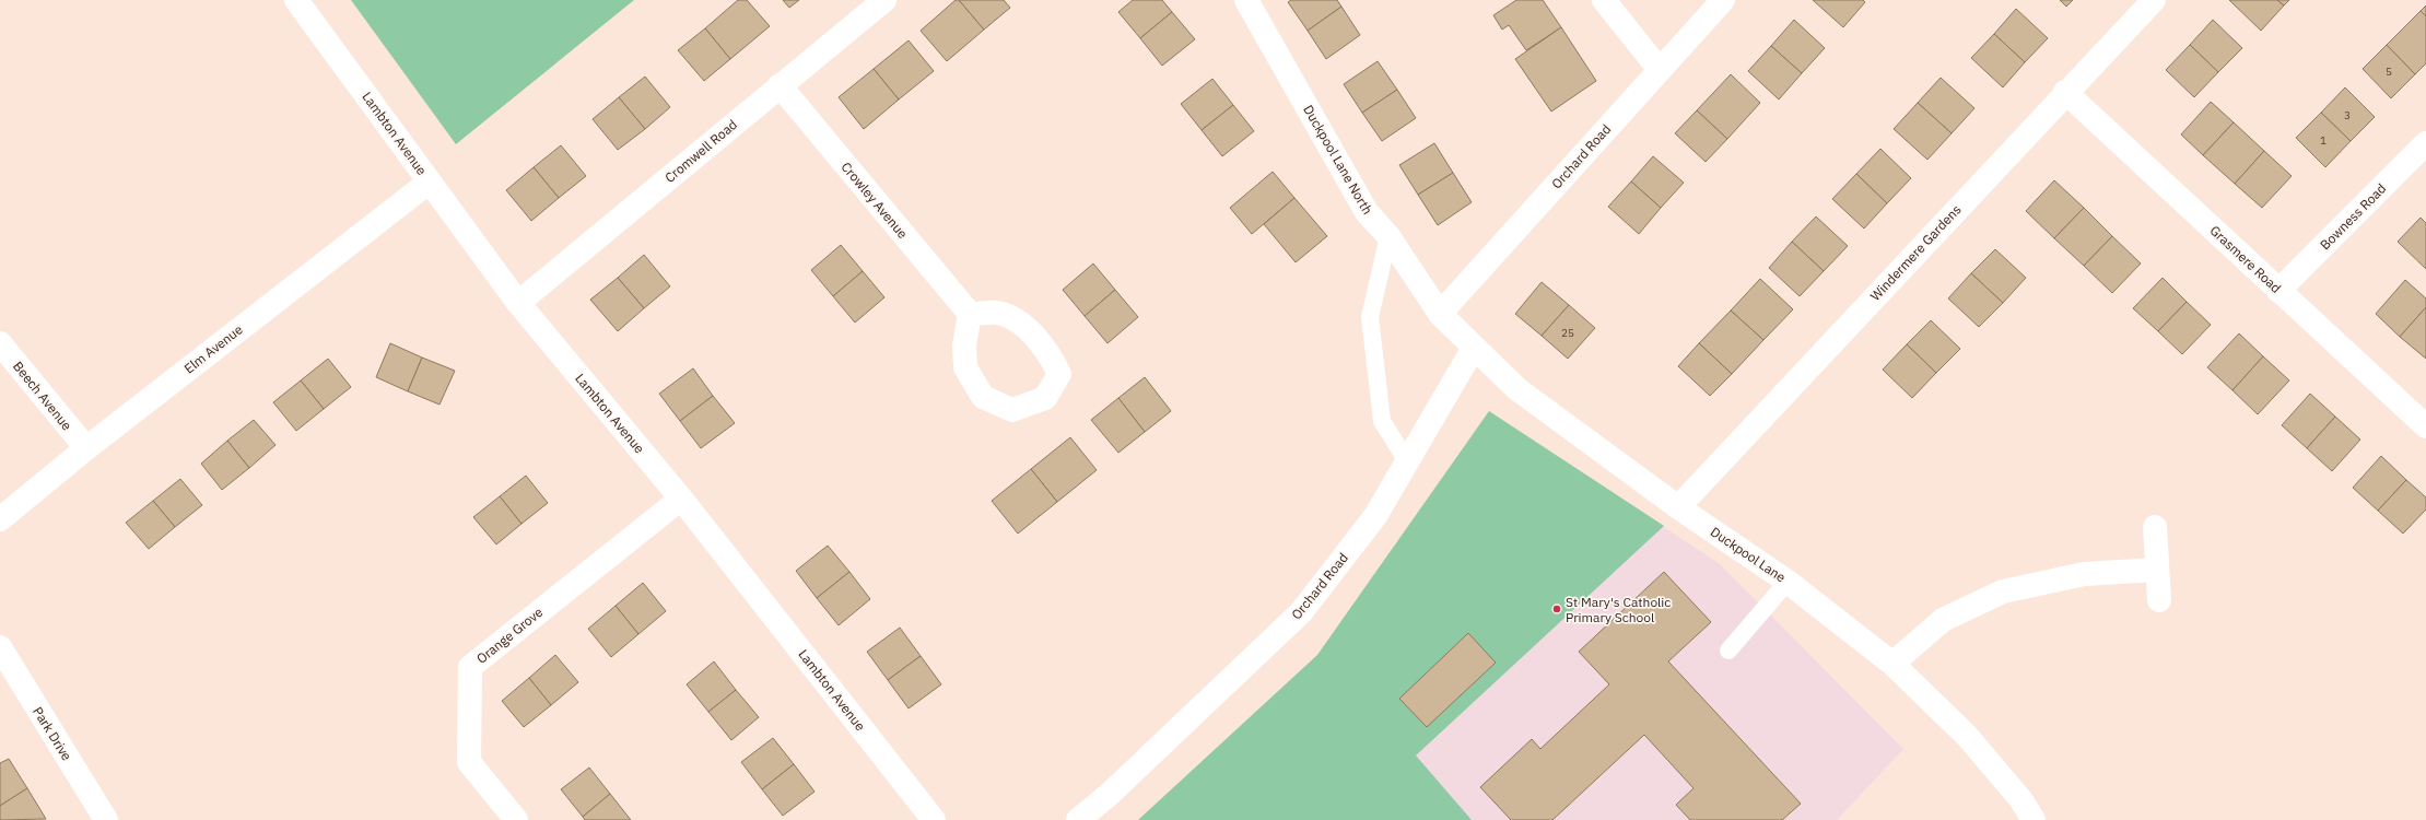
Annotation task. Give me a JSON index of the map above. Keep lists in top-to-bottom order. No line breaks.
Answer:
{"streets":{"street":["Lambton Avenue","Cromwell Road","Orchard Road","Duckpool Lane North","Crowley Avenue","Bowness Road","Windermere Gardens","Grasmere Road","Elm Avenue","Beech Avenue","Duckpool Lane","Orange Grove","Park Drive"]},"crossings":[["Lambton Avenue","Cromwell Road"],["Lambton Avenue","Elm Avenue"],["Lambton Avenue","Orange Grove"],["Cromwell Road","Crowley Avenue"],["Orchard Road","Duckpool Lane North"],["Orchard Road","Duckpool Lane"],["Duckpool Lane North","Duckpool Lane"],["Bowness Road","Grasmere Road"],["Windermere Gardens","Grasmere Road"],["Windermere Gardens","Duckpool Lane"],["Elm Avenue","Beech Avenue"]],"places":["St Mary's Catholic Primary School"],"house_numbers":["5","3","1","25"]}
